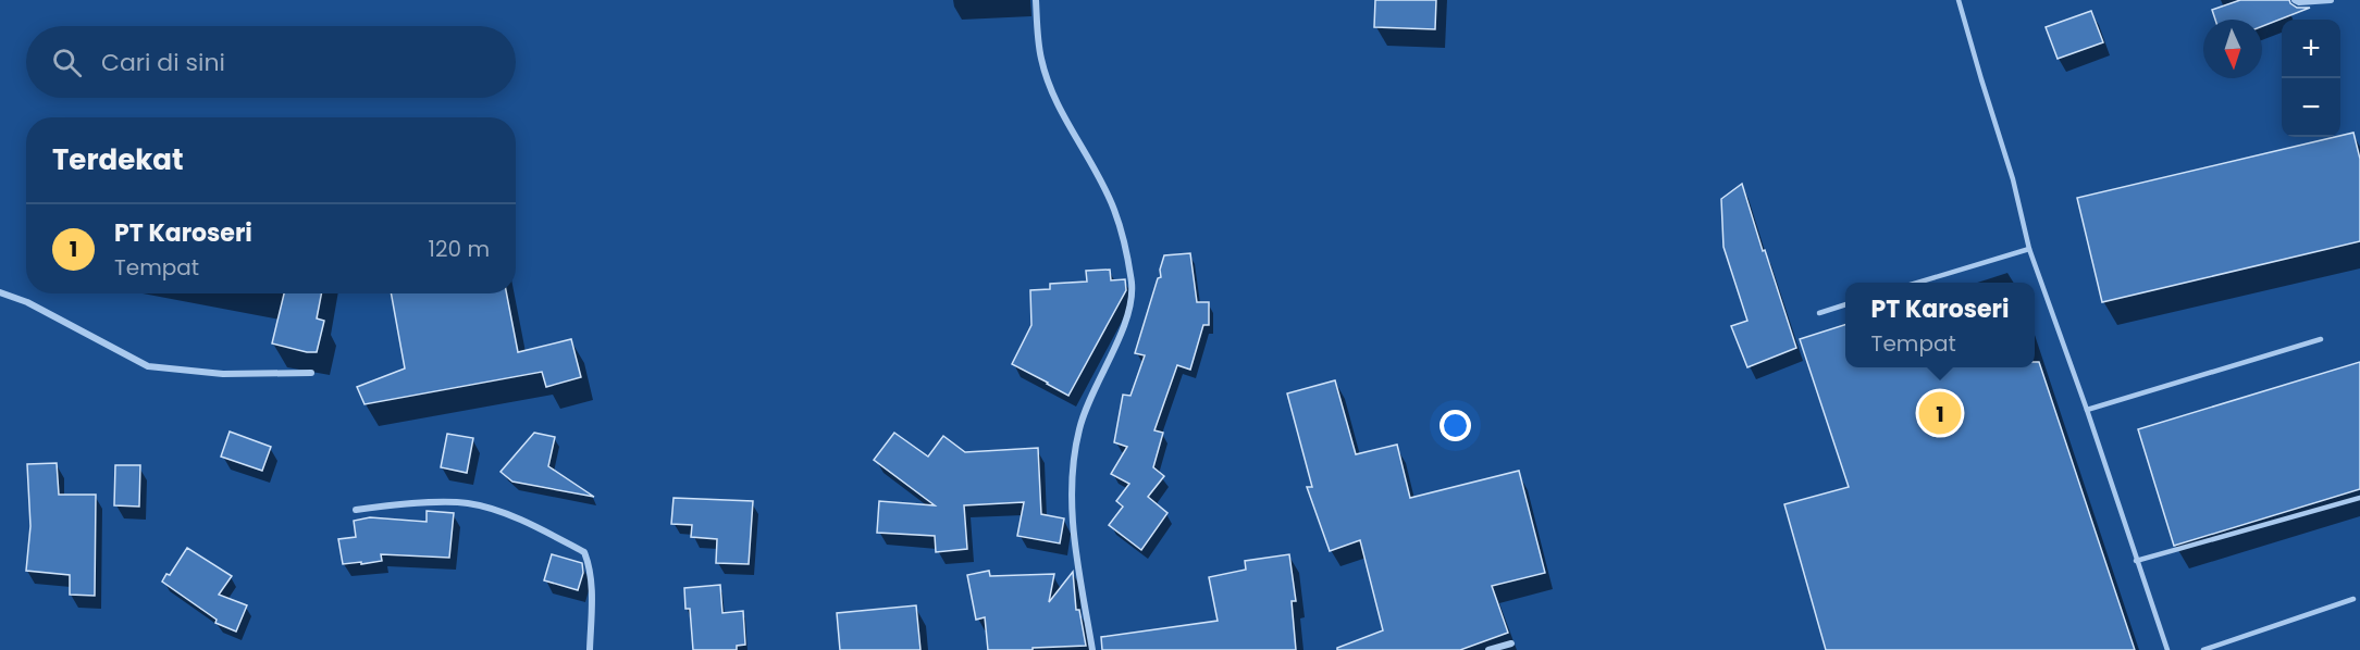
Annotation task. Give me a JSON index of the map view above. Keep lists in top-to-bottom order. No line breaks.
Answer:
{"north":"bottom","page":{"map_buttons":["+","−"],"search":"Cari di sini","heading":"Terdekat","list":[{"mark":"1","name":"PT Karoseri","note":"Tempat","value":"120 m"}],"popup":["PT Karoseri","Tempat"],"pins":"1"}}
